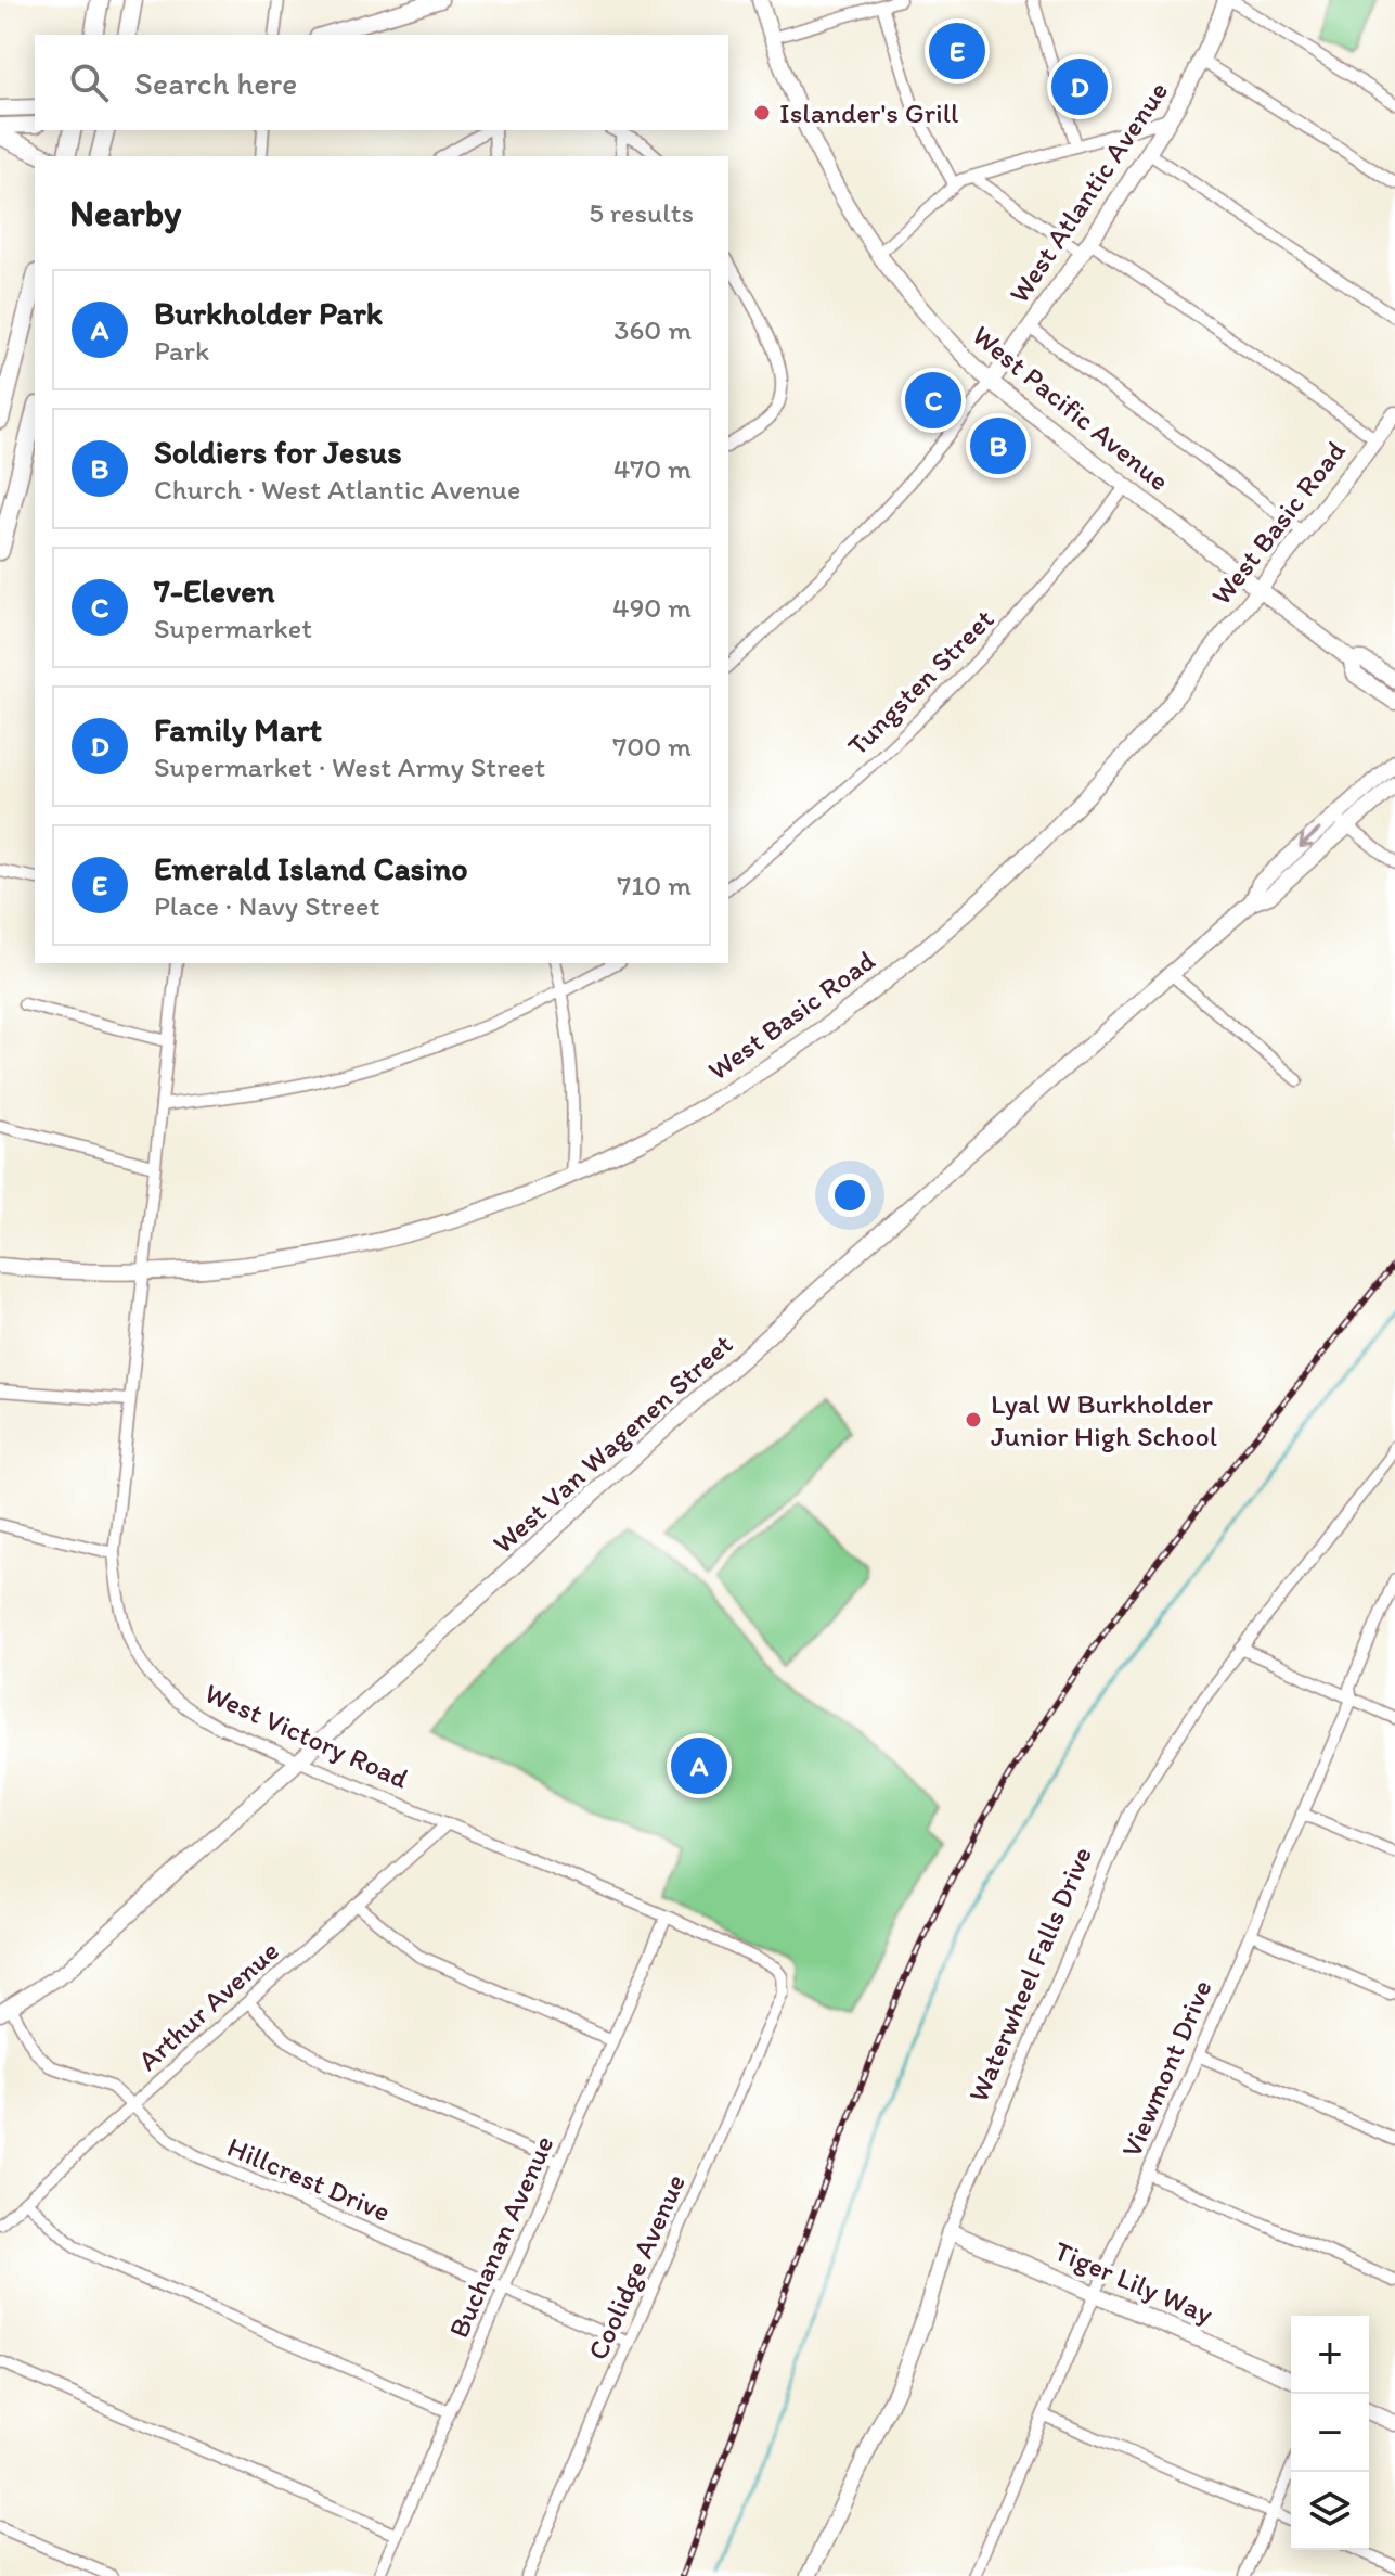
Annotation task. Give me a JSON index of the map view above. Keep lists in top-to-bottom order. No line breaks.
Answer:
{"streets":{"street":["West Atlantic Avenue","West Pacific Avenue","West Basic Road","Tungsten Street","West Van Wagenen Street","West Victory Road","Waterwheel Falls Drive","Arthur Avenue","Viewmont Drive","Hillcrest Drive","Buchanan Avenue","Coolidge Avenue","Tiger Lily Way"]},"crossings":[["West Atlantic Avenue","West Pacific Avenue"],["West Pacific Avenue","West Basic Road"],["West Pacific Avenue","Tungsten Street"],["West Basic Road","West Victory Road"],["West Van Wagenen Street","West Victory Road"],["West Van Wagenen Street","Hillcrest Drive"],["West Victory Road","Arthur Avenue"],["West Victory Road","Buchanan Avenue"],["West Victory Road","Coolidge Avenue"],["Waterwheel Falls Drive","Tiger Lily Way"],["Arthur Avenue","Hillcrest Drive"],["Viewmont Drive","Tiger Lily Way"],["Hillcrest Drive","Buchanan Avenue"],["Hillcrest Drive","Coolidge Avenue"]],"places":["Islander's Grill","Lyal W Burkholder Junior High School"],"page":{"pins":["E","D","C","B","A"],"search":"Search here","heading":["Nearby","5 results"],"list":[{"mark":"A","name":"Burkholder Park","note":"Park","value":"360 m"},{"mark":"B","name":"Soldiers for Jesus","note":"Church · West Atlantic Avenue","value":"470 m"},{"mark":"C","name":"7-Eleven","note":"Supermarket","value":"490 m"},{"mark":"D","name":"Family Mart","note":"Supermarket · West Army Street","value":"700 m"},{"mark":"E","name":"Emerald Island Casino","note":"Place · Navy Street","value":"710 m"}],"map_buttons":["+","−"]}}
